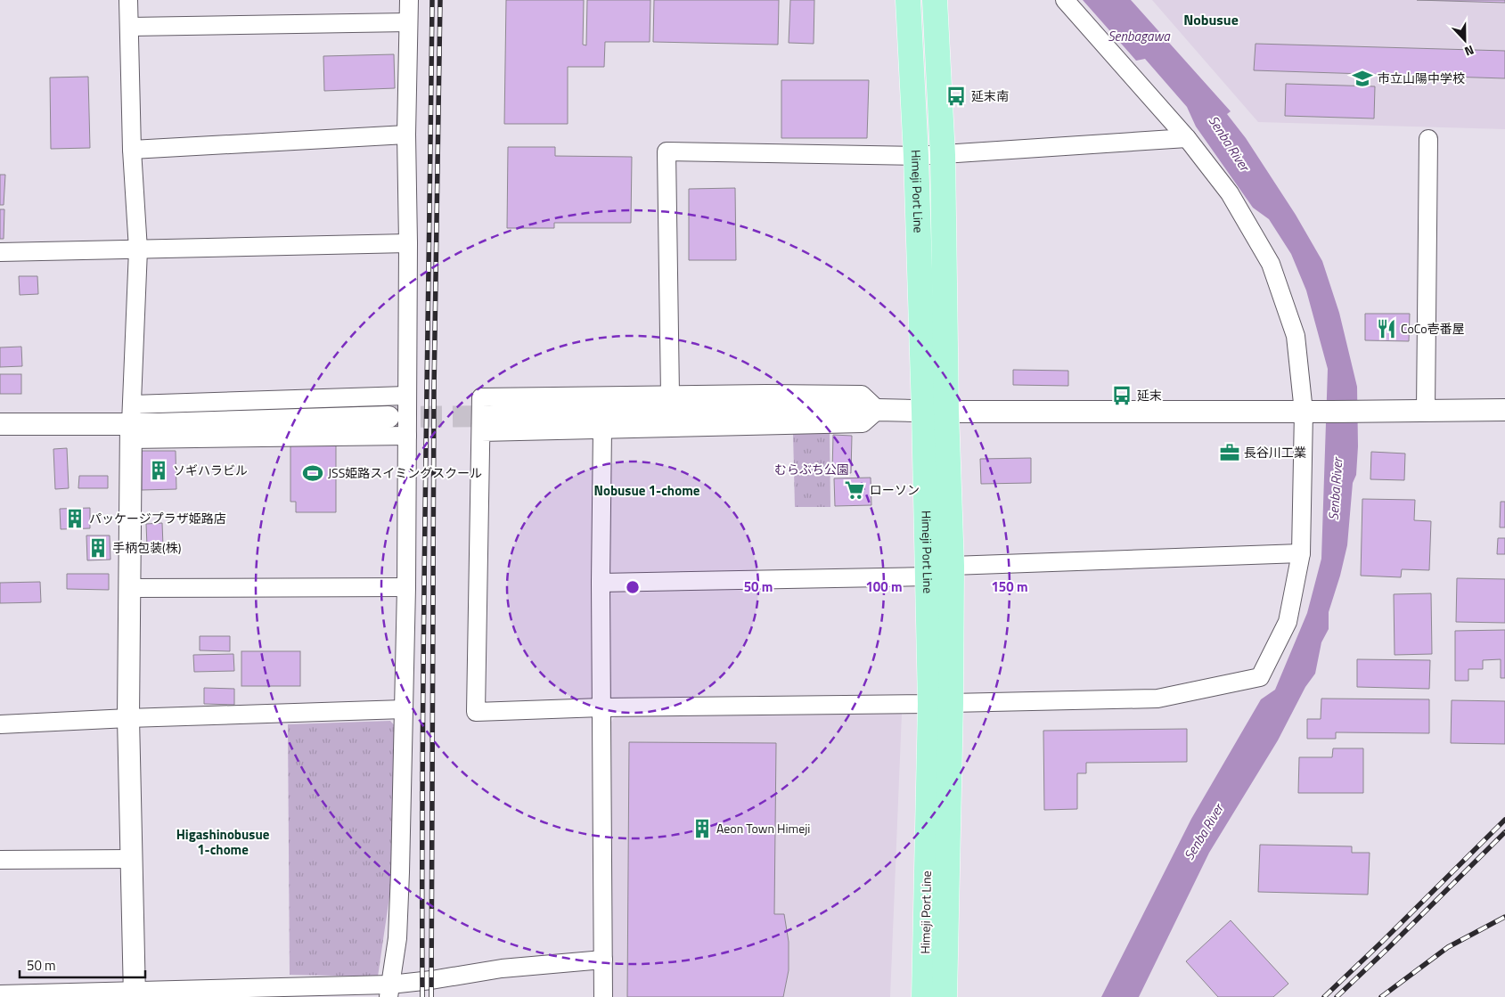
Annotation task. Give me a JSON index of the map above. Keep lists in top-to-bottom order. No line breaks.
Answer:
{"streets":{"main road":["Himeji Port Line"]},"districts":["Nobusue","Nobusue 1-chome","Higashinobusue 1-chome"],"water":["Senbagawa","Senba River"],"parks":["むらぶち公園"],"places":{"school or university":["市立山陽中学校"],"bus stop":["延末南","延末"],"restaurant":["CoCo壱番屋"],"office":["長谷川工業"],"building":["ソギハラビル","パッケージプラザ姫路店","手柄包装(株)","Aeon Town Himeji"],"sports":["JSS姫路スイミングスクール"],"supermarket":["ローソン"]},"scale_bar":"50 m","north":"bottom","rings":["50 m","100 m","150 m"]}
